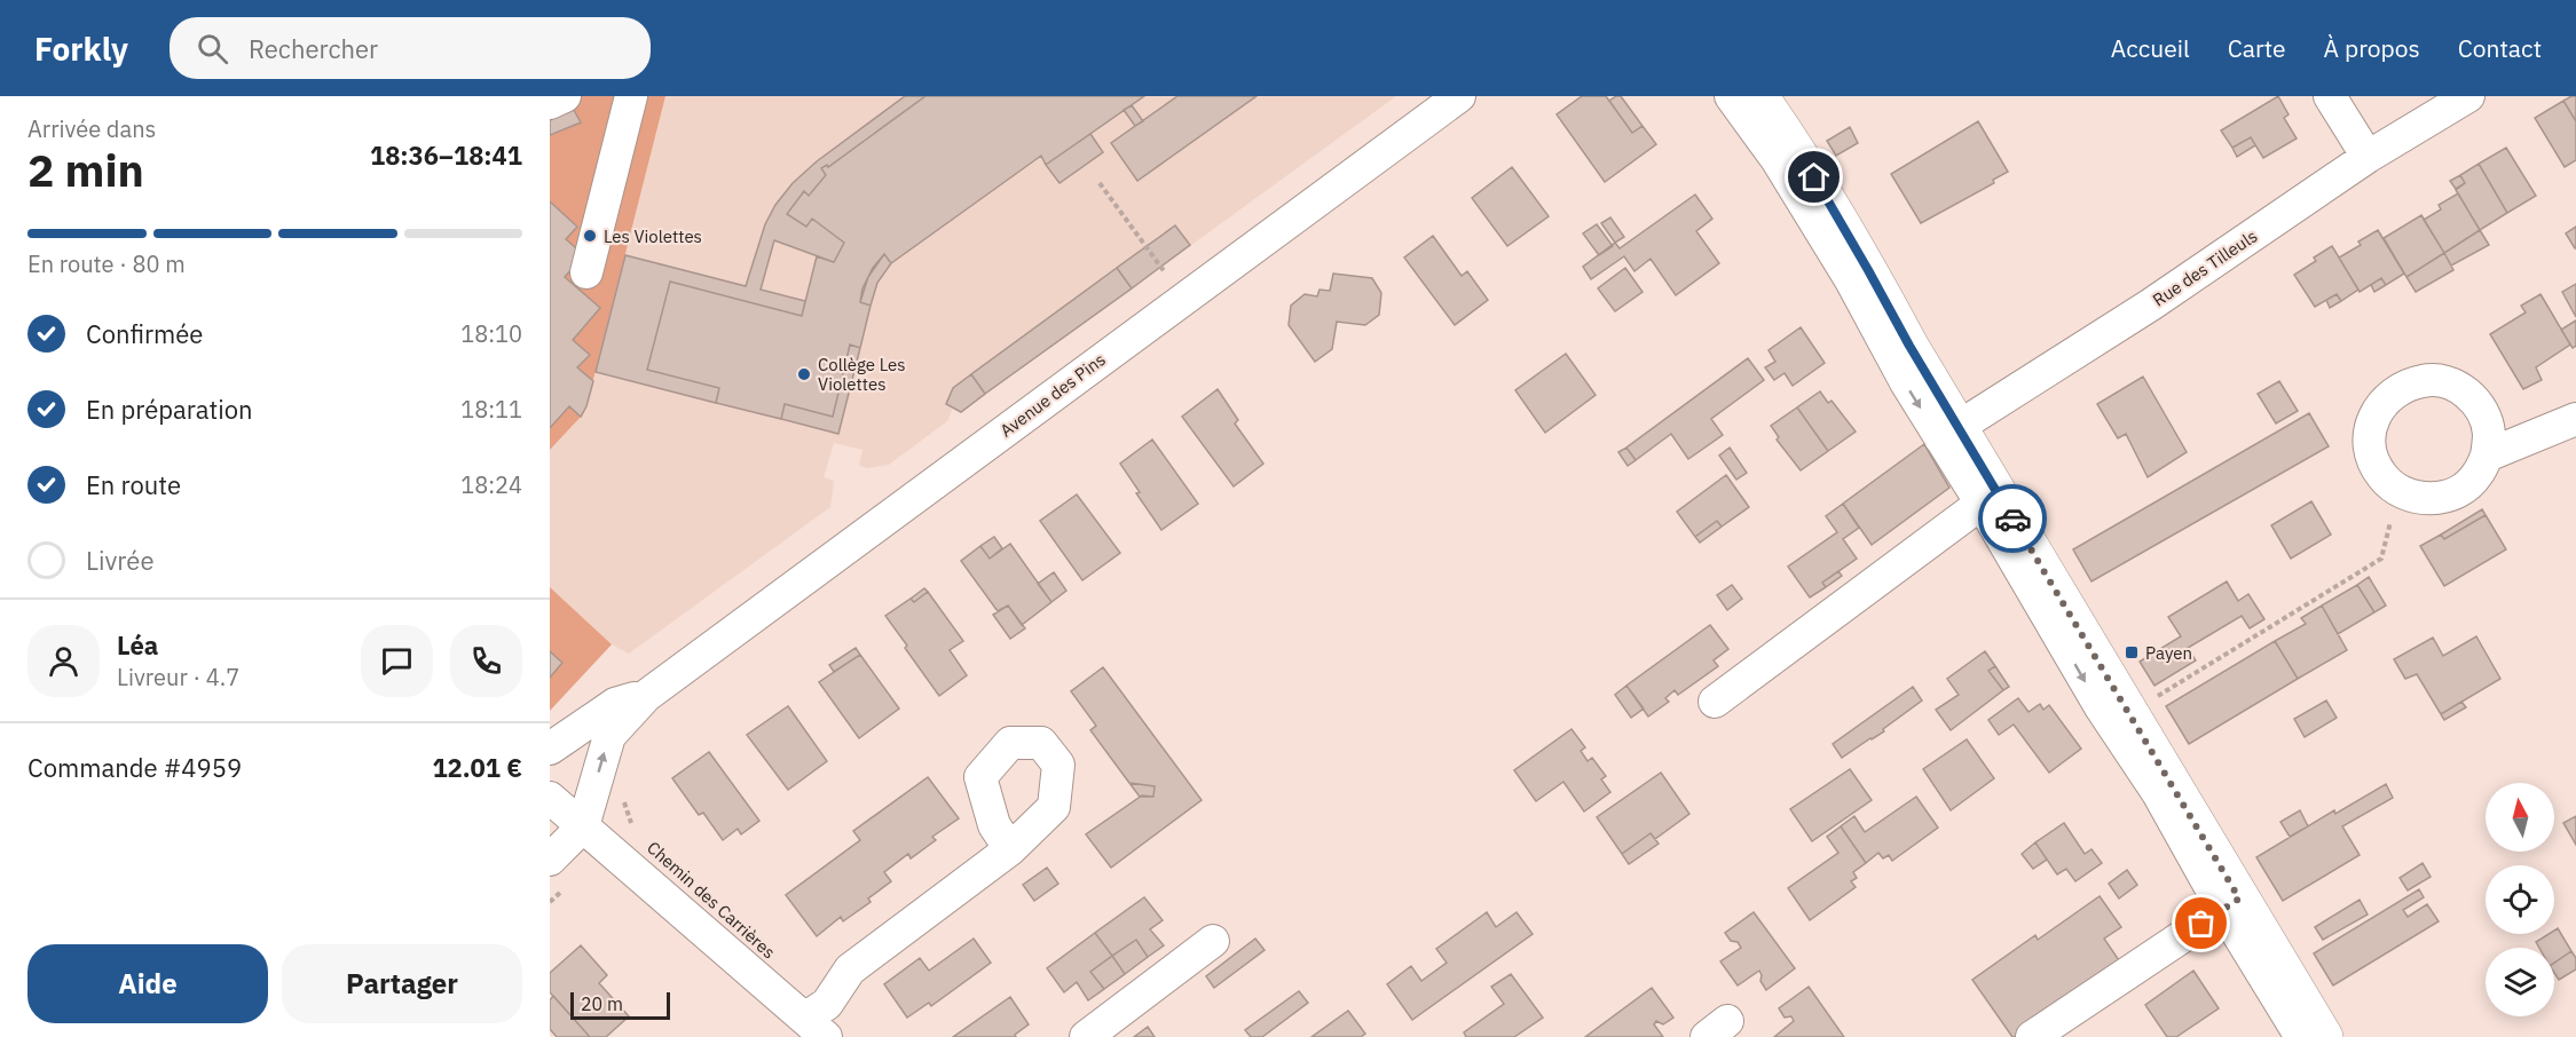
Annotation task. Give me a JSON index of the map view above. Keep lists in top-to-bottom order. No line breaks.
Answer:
{"streets":{"street":["Rue des Tilleuls","Avenue des Pins","Chemin des Carrières"]},"crossings":[["Avenue des Pins","Chemin des Carrières"]],"places":{"other":["Les Violettes","Collège Les Violettes"],"transit":["Payen"]},"scale_bar":"20 m","north":"top","page":{"header":"Forkly","search":"Rechercher","nav":["Accueil","Carte","À propos","Contact"],"heading":["2 min","Arrivée dans","18:36–18:41"],"panel":["Léa","Livreur · 4.7","Commande #4959","12.01 €"],"bar":"En route · 80 m","list":[["Confirmée","18:10"],["En préparation","18:11"],["En route","18:24"],"Livrée"],"buttons":["Aide","Partager"],"scale":"20 m"}}
